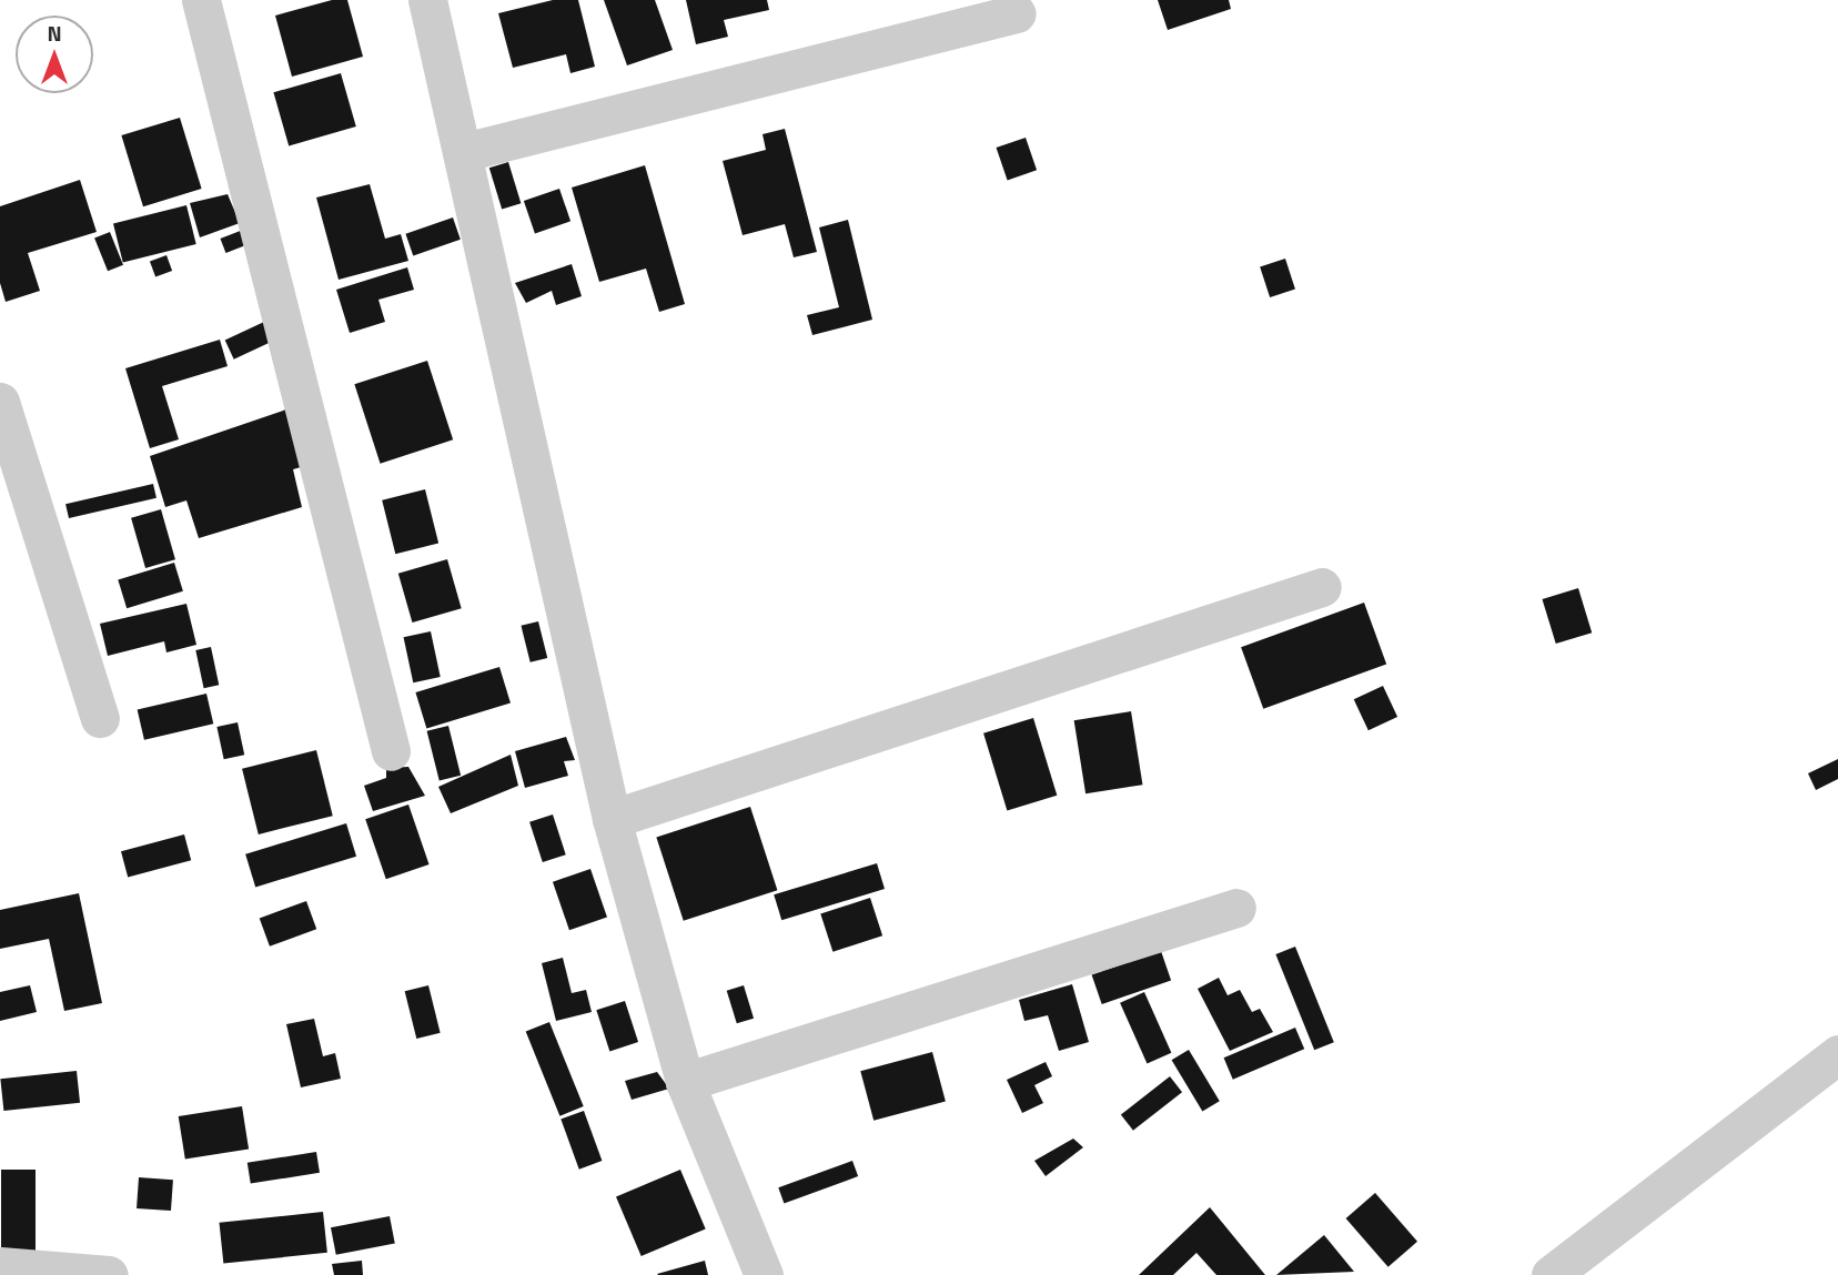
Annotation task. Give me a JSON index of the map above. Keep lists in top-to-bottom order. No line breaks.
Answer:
{"north":"top"}
